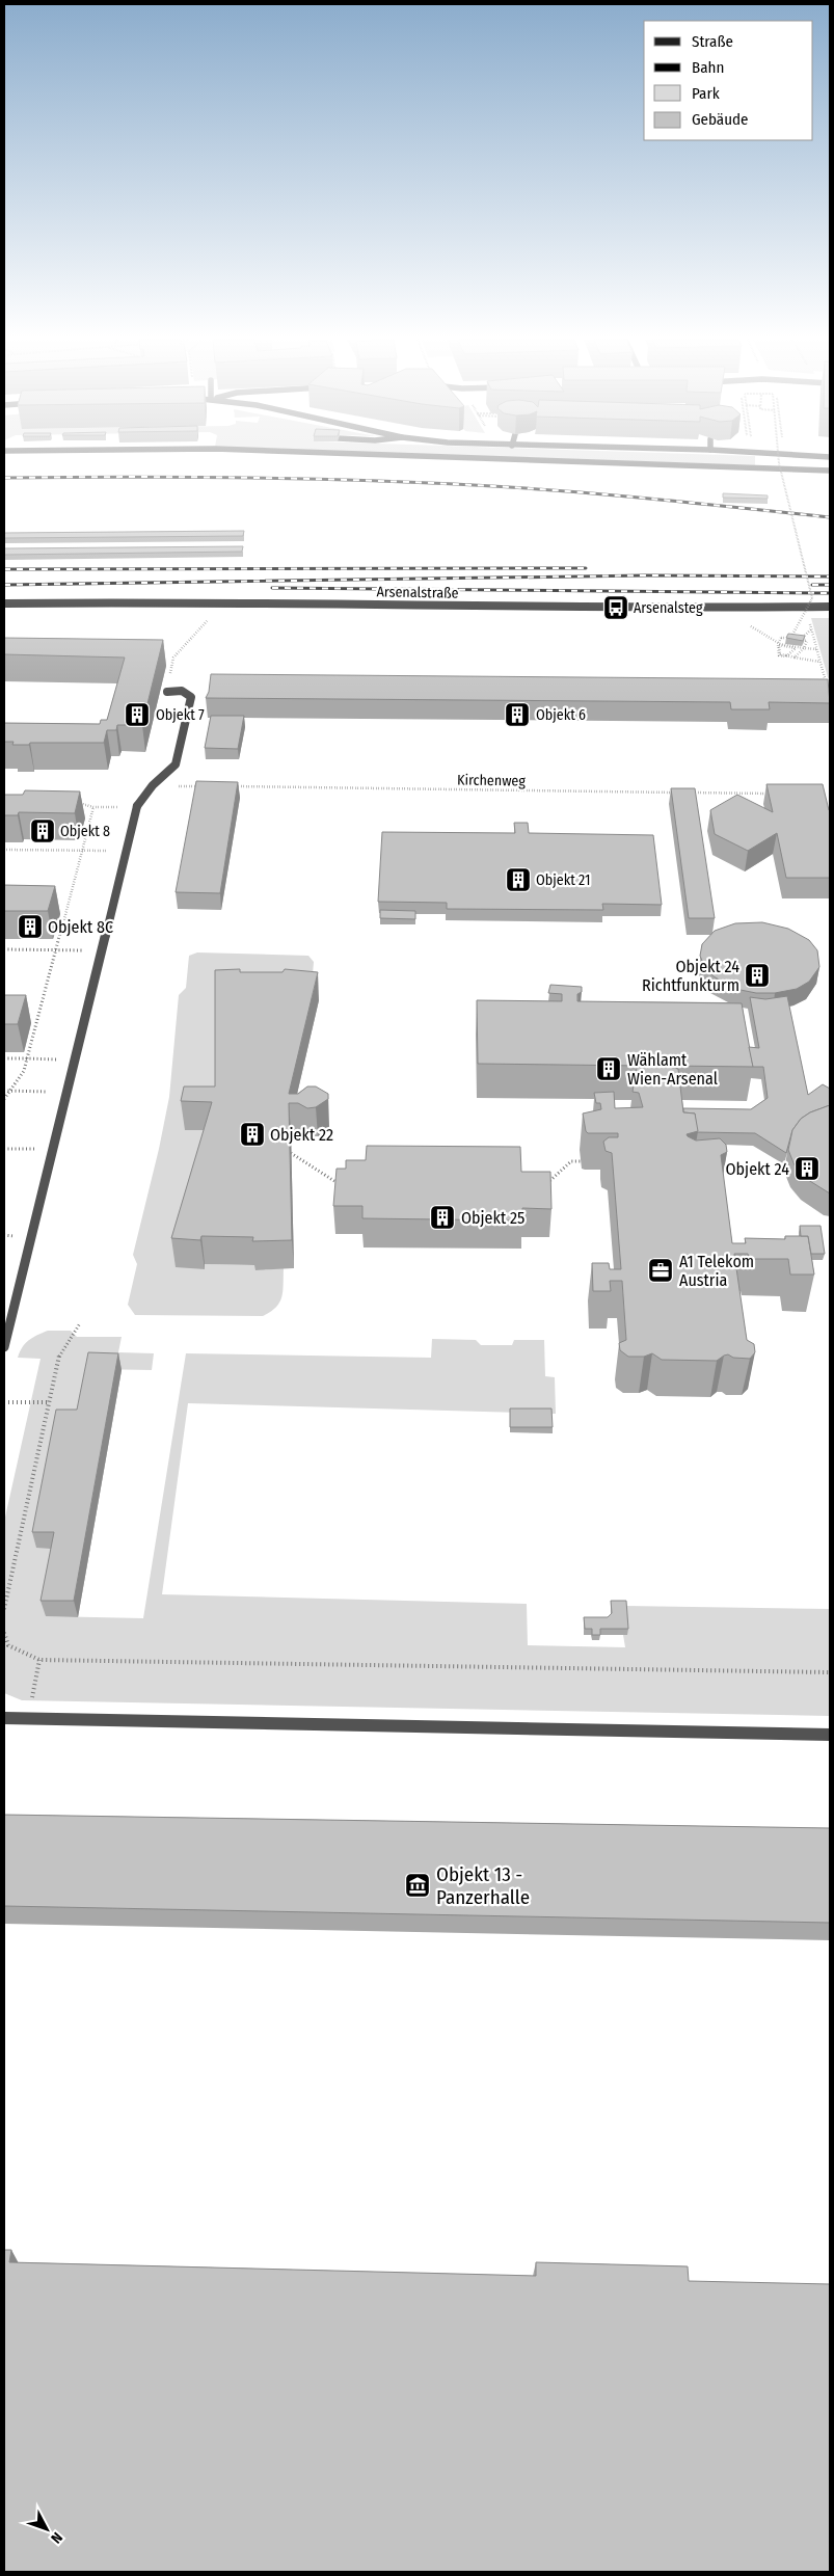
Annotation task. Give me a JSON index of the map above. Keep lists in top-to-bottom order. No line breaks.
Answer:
{"streets":{"main road":["Arsenalstraße"],"path":["Kirchenweg"]},"places":{"bus stop":["Arsenalsteg"],"building":["Objekt 7","Objekt 6","Objekt 8","Objekt 21","Objekt 8C","Objekt 24 Richtfunkturm","Wählamt Wien-Arsenal","Objekt 22","Objekt 24","Objekt 25"],"office":["A1 Telekom Austria"],"museum":["Objekt 13 - Panzerhalle"]},"legend":["Straße","Bahn","Park","Gebäude"],"north":"bottom right"}
